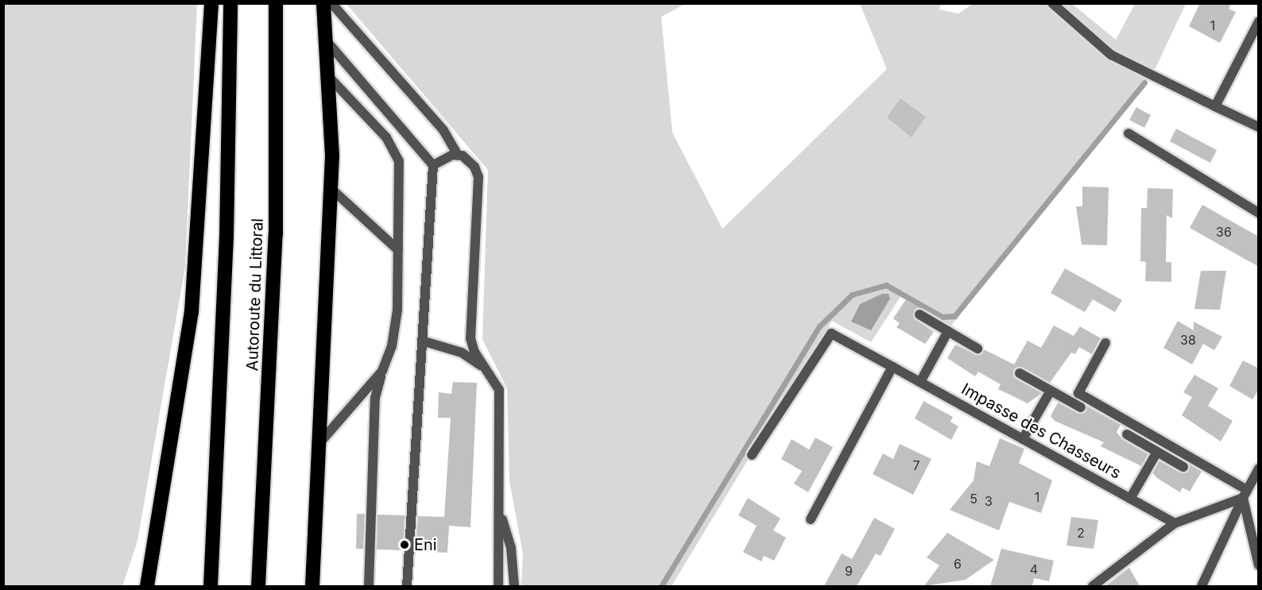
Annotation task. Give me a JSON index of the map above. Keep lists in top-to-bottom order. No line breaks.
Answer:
{"streets":{"highway":["Autoroute du Littoral"],"street":["Impasse des Chasseurs"]},"places":["Eni"],"house_numbers":["1","36","38","7","1","5","3","2","6","4","9"]}
